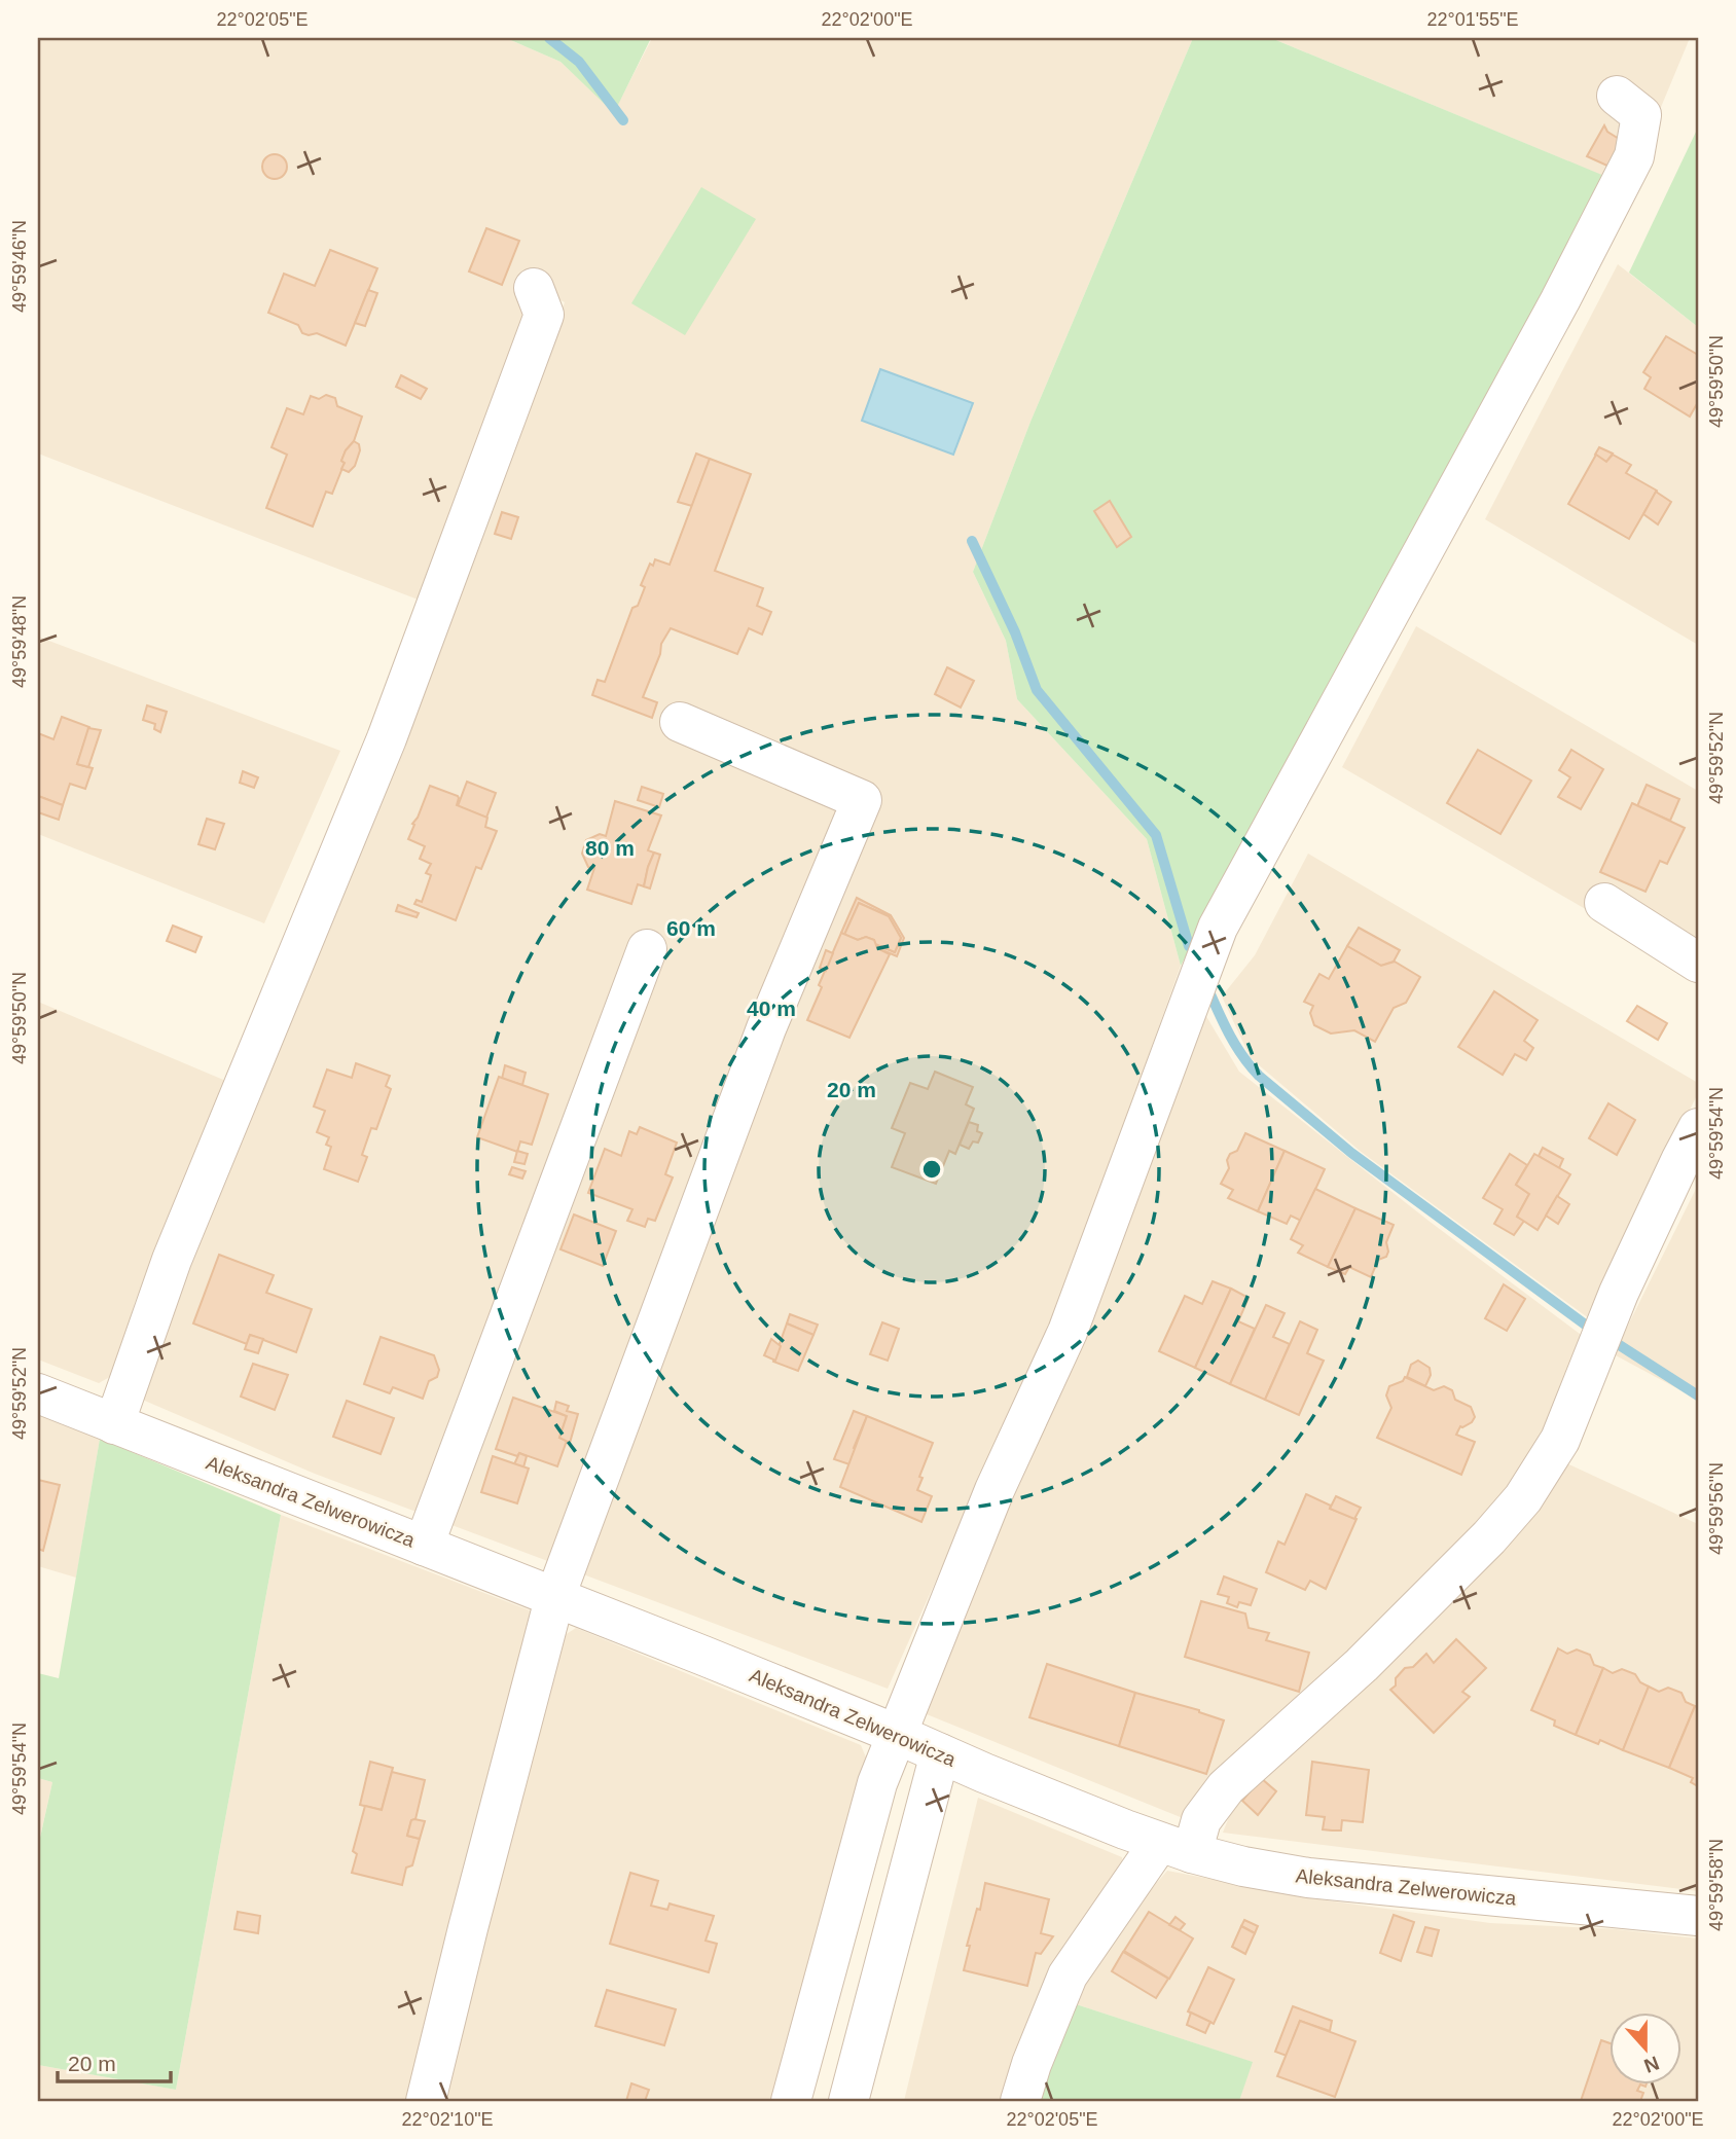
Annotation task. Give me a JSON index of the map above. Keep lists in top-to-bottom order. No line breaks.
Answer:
{"streets":{"street":["Aleksandra Zelwerowicza"]},"scale_bar":"20 m","north":"bottom","coordinates":["22°02'05\"E","22°02'00\"E","22°01'55\"E","49°59'46\"N","49°59'50\"N","49°59'48\"N","49°59'52\"N","49°59'54\"N","49°59'56\"N","49°59'58\"N","22°02'10\"E"],"rings":["80 m","60 m","40 m","20 m"]}
